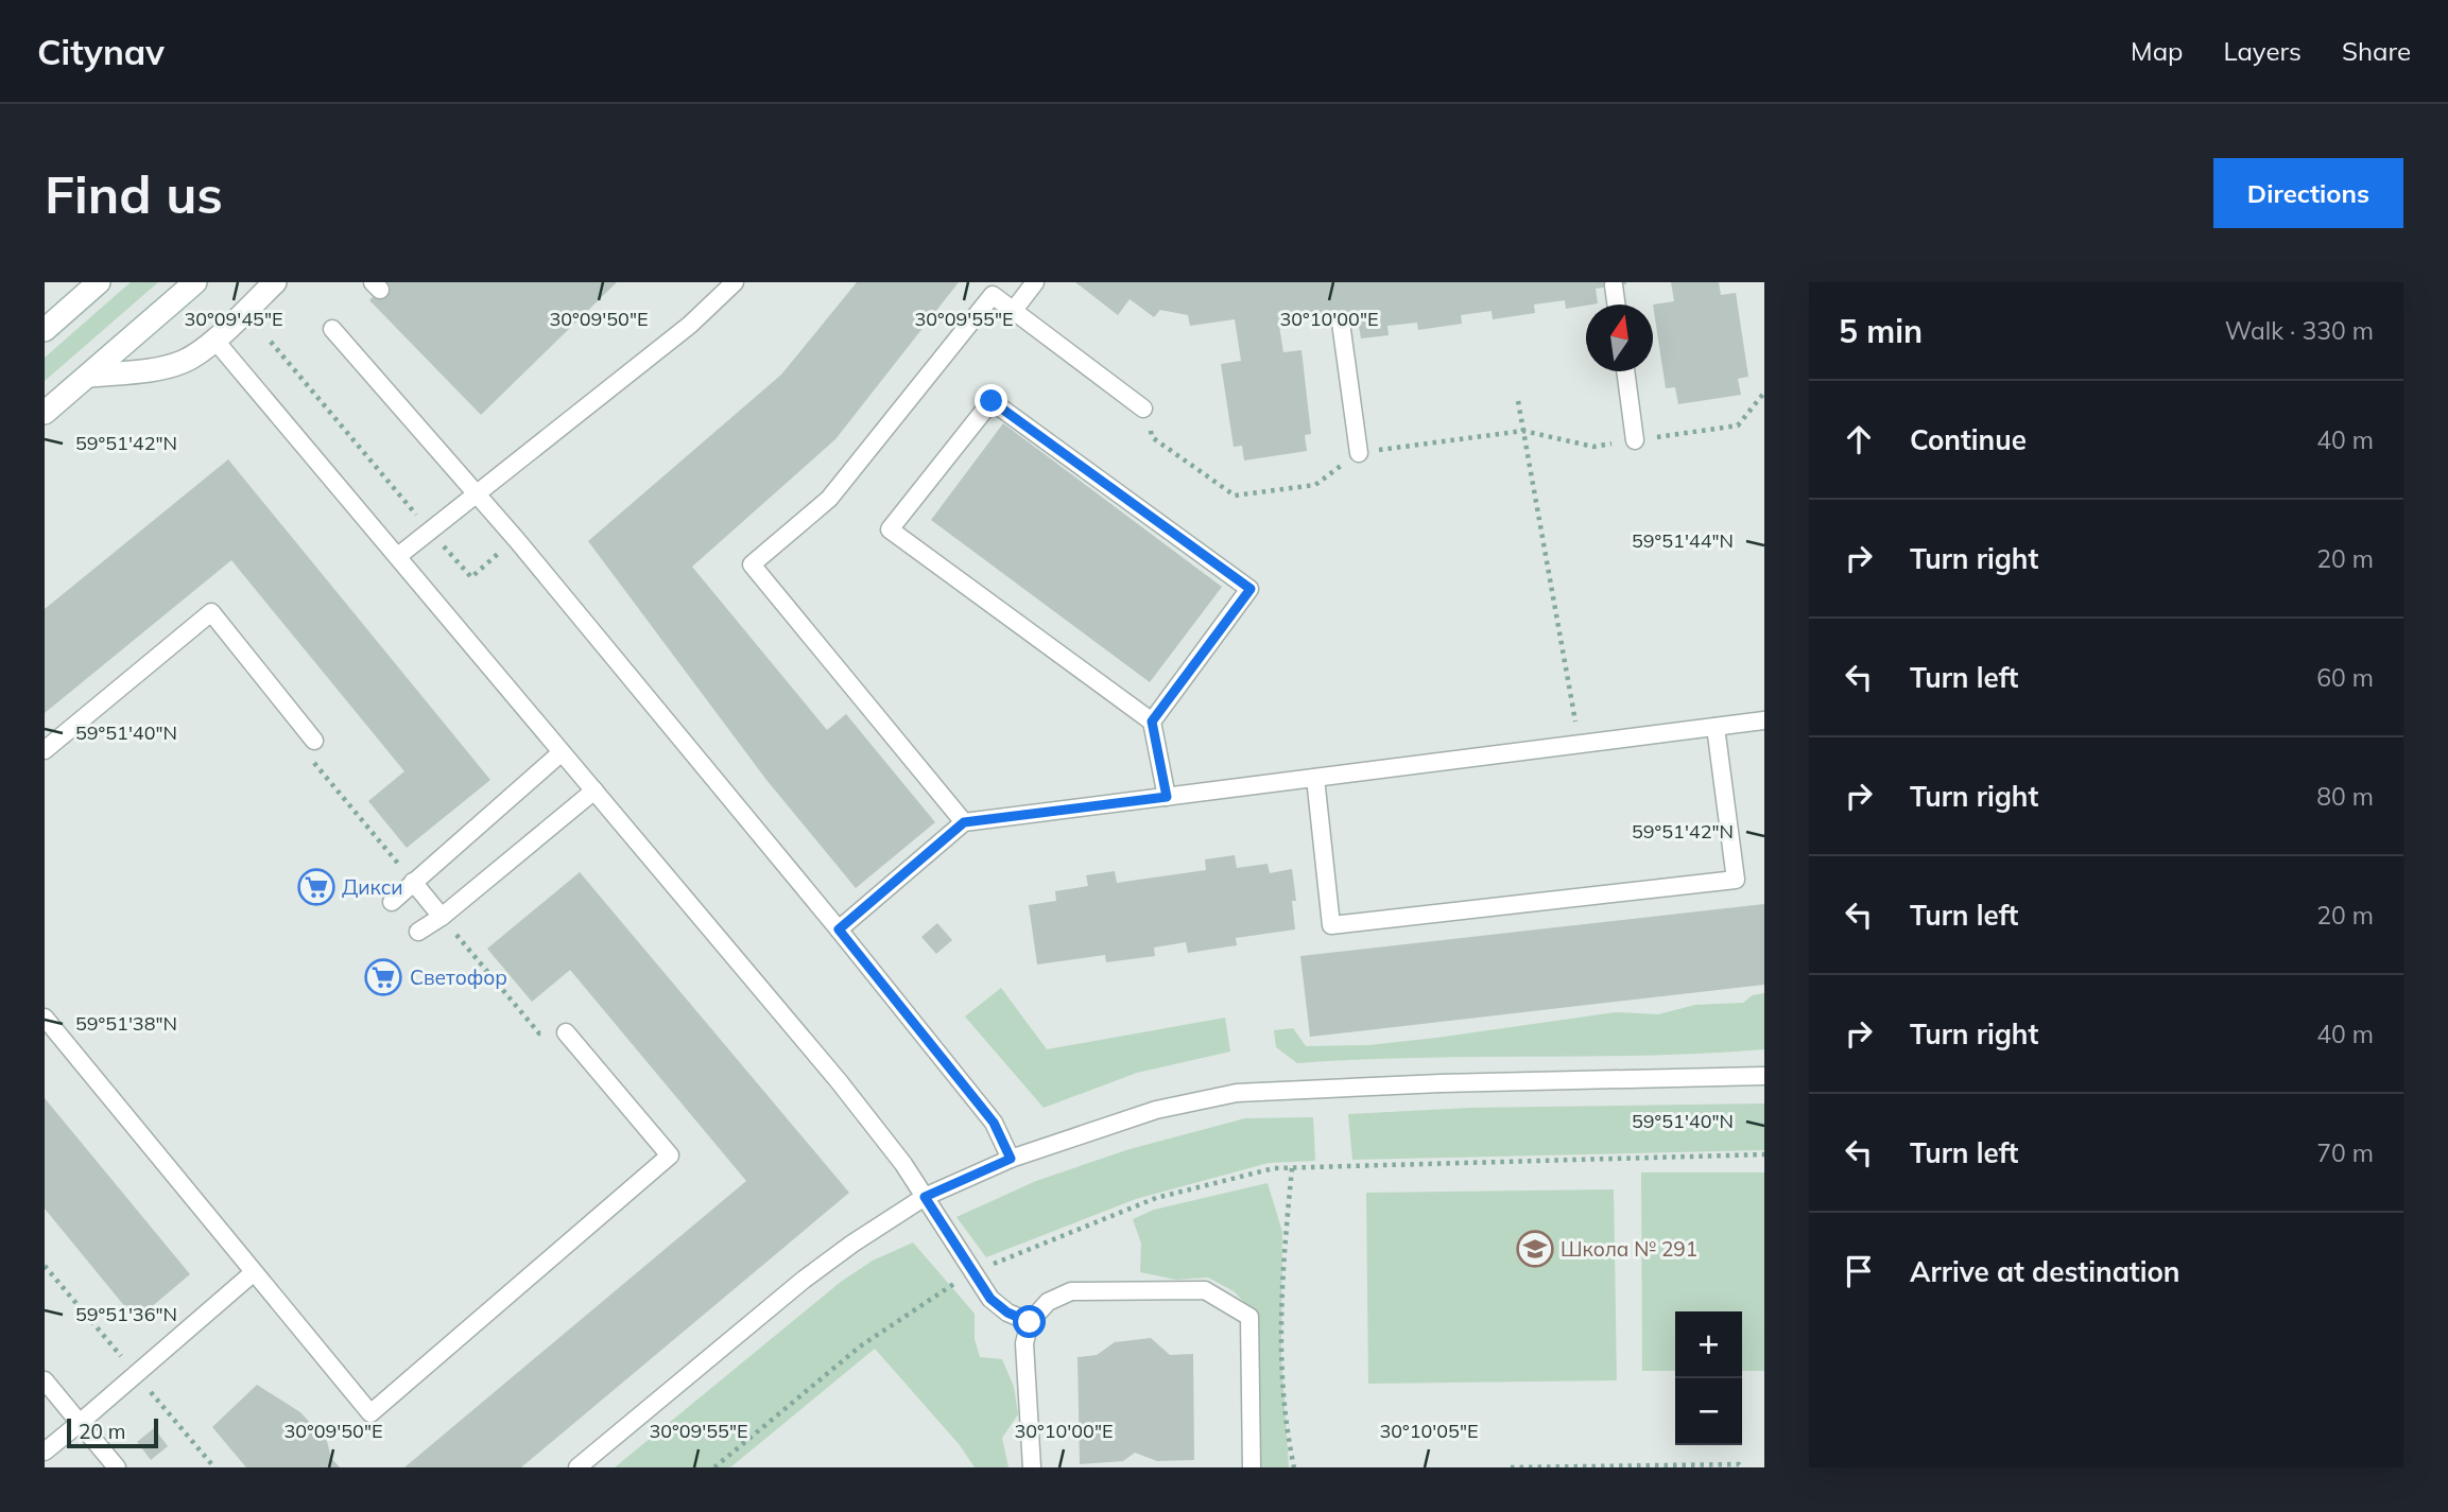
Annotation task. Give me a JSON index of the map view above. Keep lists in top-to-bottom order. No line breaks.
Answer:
{"places":{"supermarket":["Дикси","Светофор"],"school or university":["Школа № 291"]},"scale_bar":"20 m","north":"top","page":{"header":"Citynav","nav":["Map","Layers","Share"],"buttons":"Directions","title":"Find us","heading":["5 min","Walk · 330 m"],"list":[["Continue","40 m"],["Turn right","20 m"],["Turn left","60 m"],["Turn right","80 m"],["Turn left","20 m"],["Turn right","40 m"],["Turn left","70 m"],"Arrive at destination"],"map_buttons":["+","−"],"scale":"20 m"},"coordinates":["30°09'45\"E","30°09'50\"E","30°09'55\"E","30°10'00\"E","59°51'42\"N","59°51'44\"N","59°51'40\"N","59°51'38\"N","59°51'36\"N","30°10'05\"E"]}
